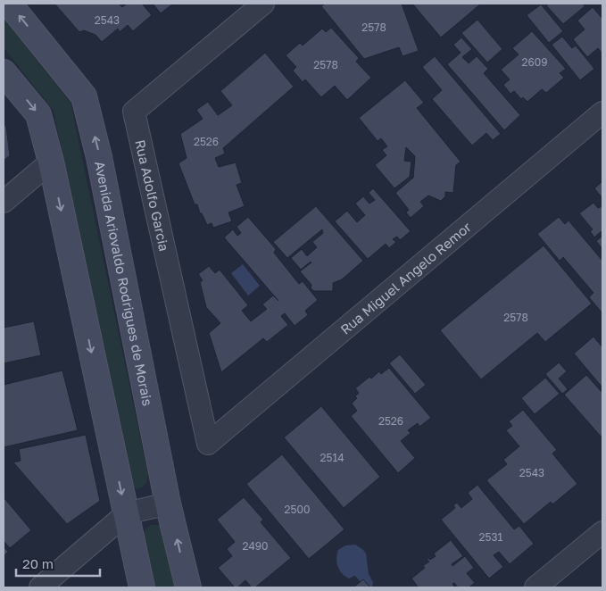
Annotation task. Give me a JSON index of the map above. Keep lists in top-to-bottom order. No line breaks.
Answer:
{"streets":{"street":["Rua Adolfo Garcia","Rua Miguel Angelo Remor","Avenida Ariovaldo Rodrigues de Morais"]},"crossings":[["Rua Adolfo Garcia","Rua Miguel Angelo Remor"]],"house_numbers":["2543","2578","2609","2578","2526","2578","2526","2514","2543","2500","2531","2490"],"scale_bar":"20 m"}
